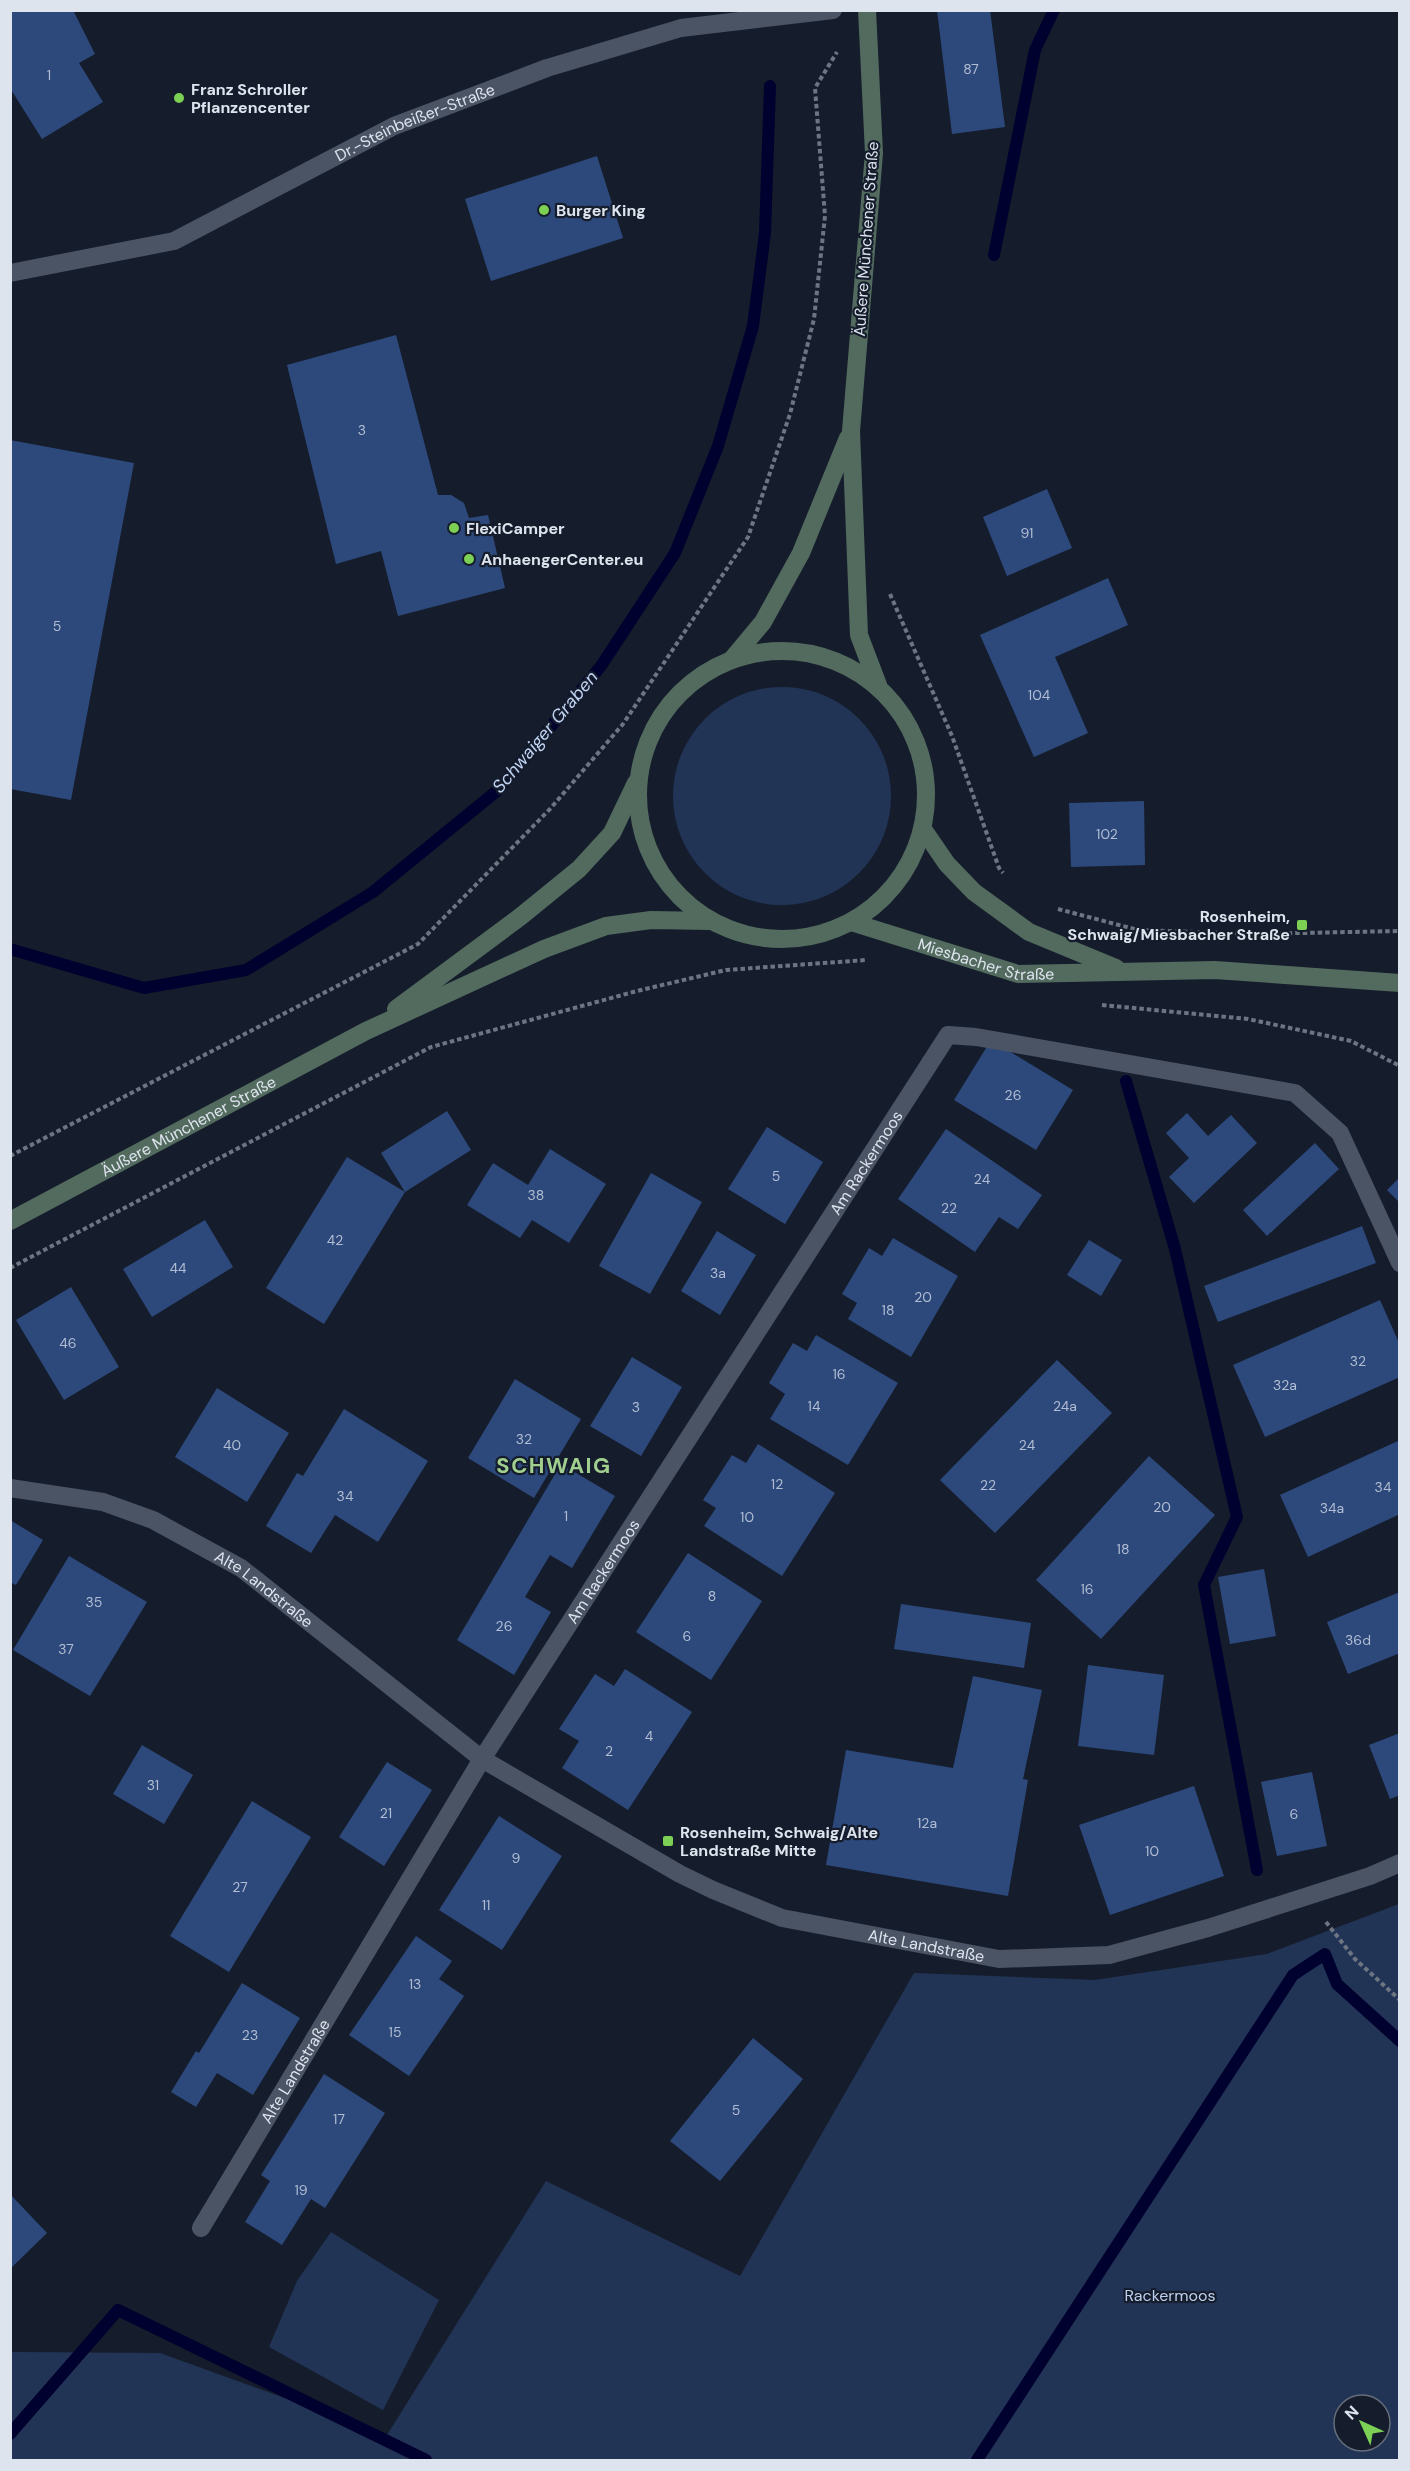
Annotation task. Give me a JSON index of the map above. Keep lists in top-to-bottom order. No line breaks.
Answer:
{"streets":{"main road":["Äußere Münchener Straße","Miesbacher Straße"],"street":["Dr.-Steinbeißer-Straße","Am Rackermoos","Alte Landstraße"]},"crossings":[["Am Rackermoos","Alte Landstraße"]],"districts":["SCHWAIG"],"water":["Schwaiger Graben"],"parks":["Rackermoos"],"places":{"other":["Franz Schroller Pflanzencenter","Burger King","FlexiCamper","AnhaengerCenter.eu"],"transit":["Rosenheim, Schwaig/Miesbacher Straße","Rosenheim, Schwaig/Alte Landstraße Mitte"]},"house_numbers":["87","1","3","91","5","104","102","26","5","24","38","22","42","44","3a","20","18","46","32","16","32a","14","24a","3","32","40","24","12","22","34","34","20","34a","1","10","18","16","8","35","26","6","36d","37","4","2","31","21","6","12a","10","9","27","11","13","15","23","5","17","19"],"north":"top left"}
